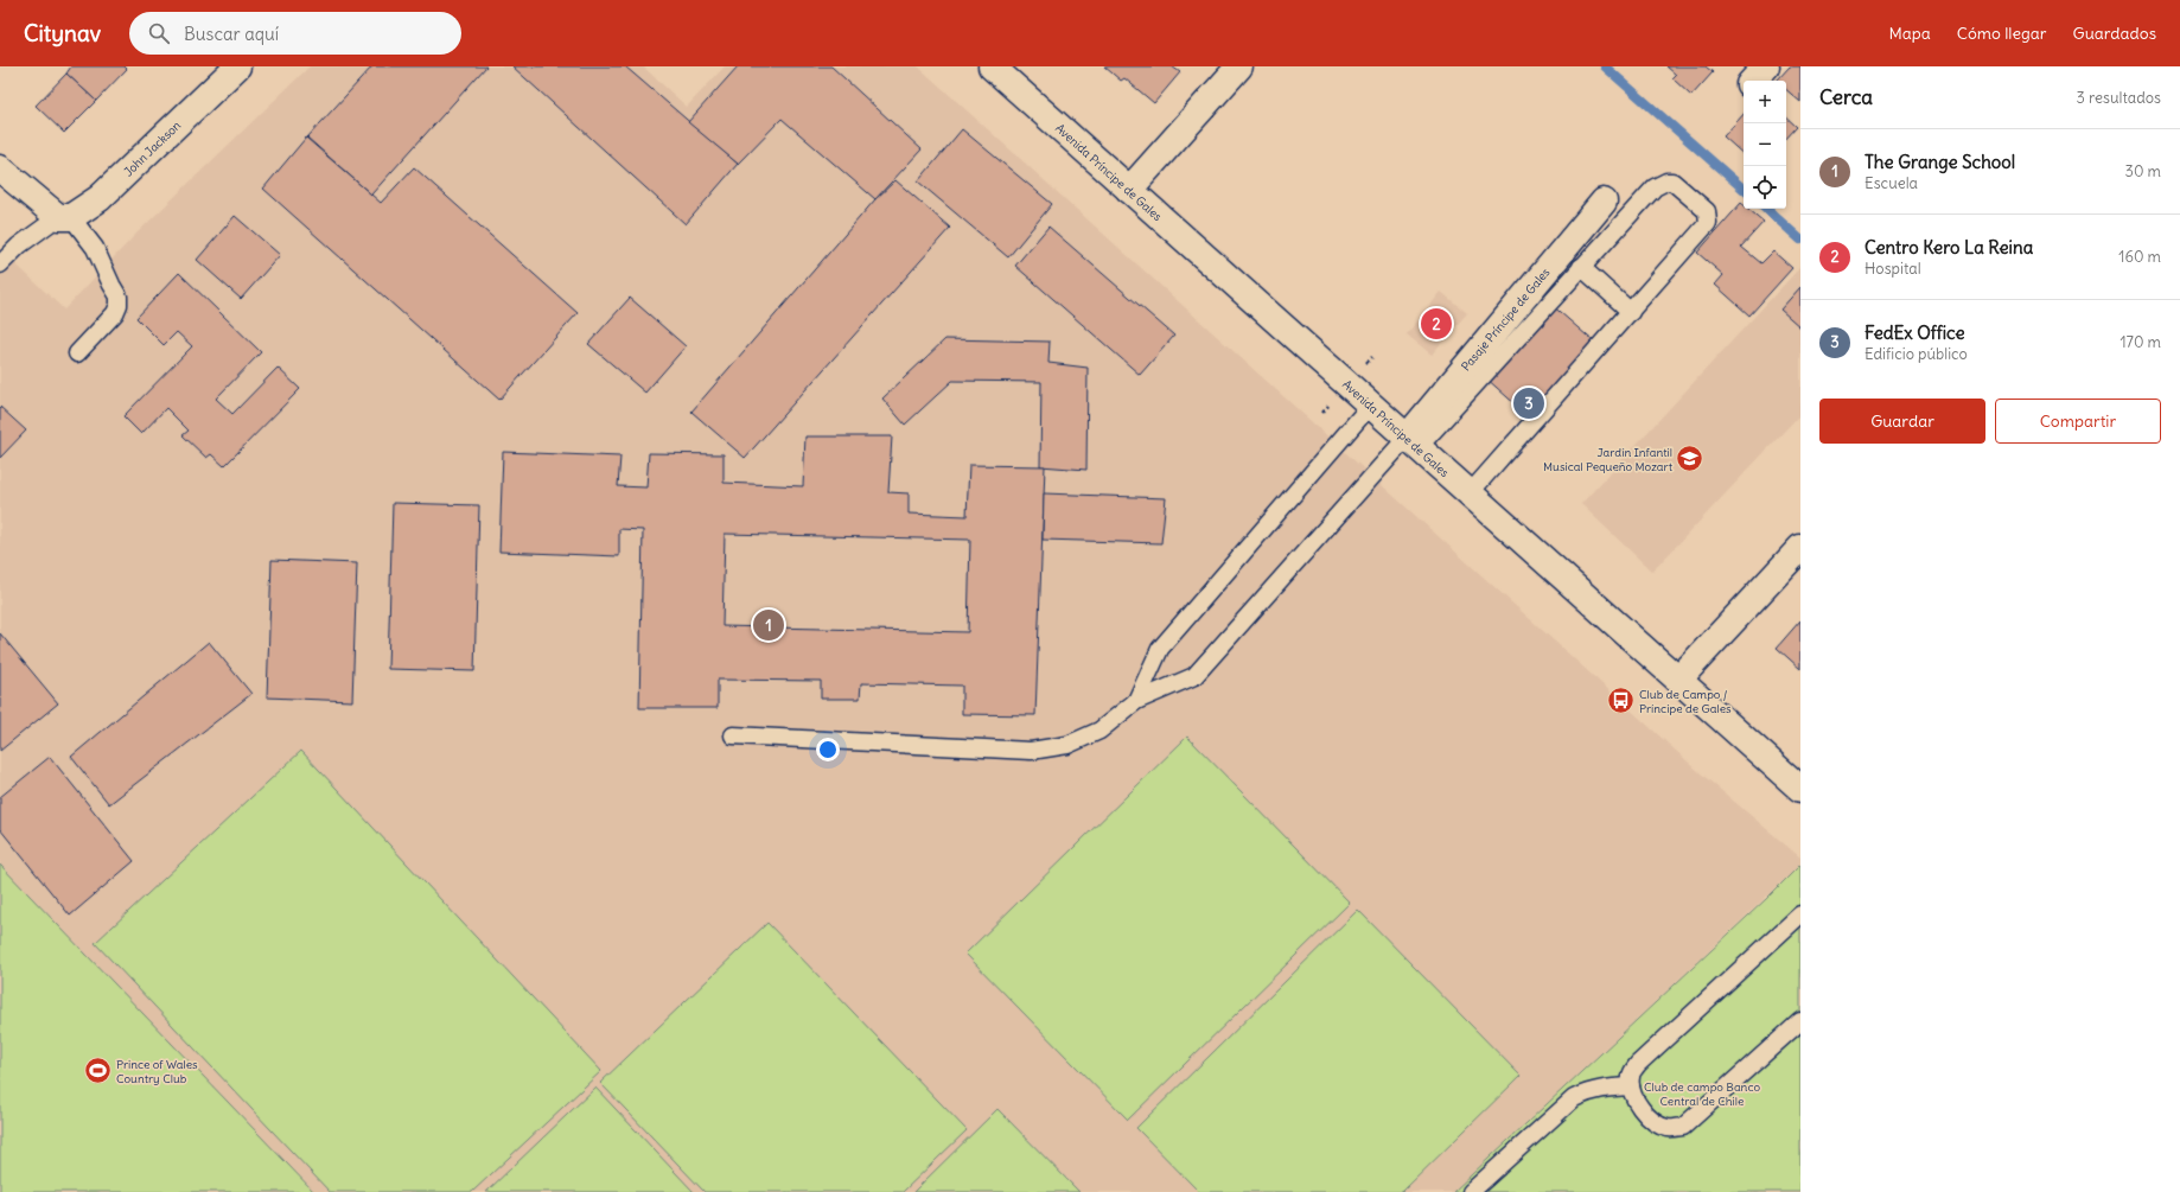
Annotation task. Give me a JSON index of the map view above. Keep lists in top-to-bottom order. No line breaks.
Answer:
{"streets":{"main road":["John Jackson","Avenida Príncipe de Gales","Pasaje Príncipe de Gales"]},"crossings":[["Avenida Príncipe de Gales","Pasaje Príncipe de Gales"]],"parks":["Club de campo Banco Central de Chile"],"places":{"school or university":["Jardín Infantil Musical Pequeño Mozart"],"bus stop":["Club de Campo / Príncipe de Gales"],"sports":["Prince of Wales Country Club"]},"page":{"header":"Citynav","search":"Buscar aquí","nav":["Mapa","Cómo llegar","Guardados"],"heading":["Cerca","3 resultados"],"map_buttons":["+","−"],"list":[{"mark":"1","name":"The Grange School","note":"Escuela","value":"30 m"},{"mark":"2","name":"Centro Kero La Reina","note":"Hospital","value":"160 m"},{"mark":"3","name":"FedEx Office","note":"Edificio público","value":"170 m"}],"pins":["2","3","1"],"buttons":["Guardar","Compartir"]}}
